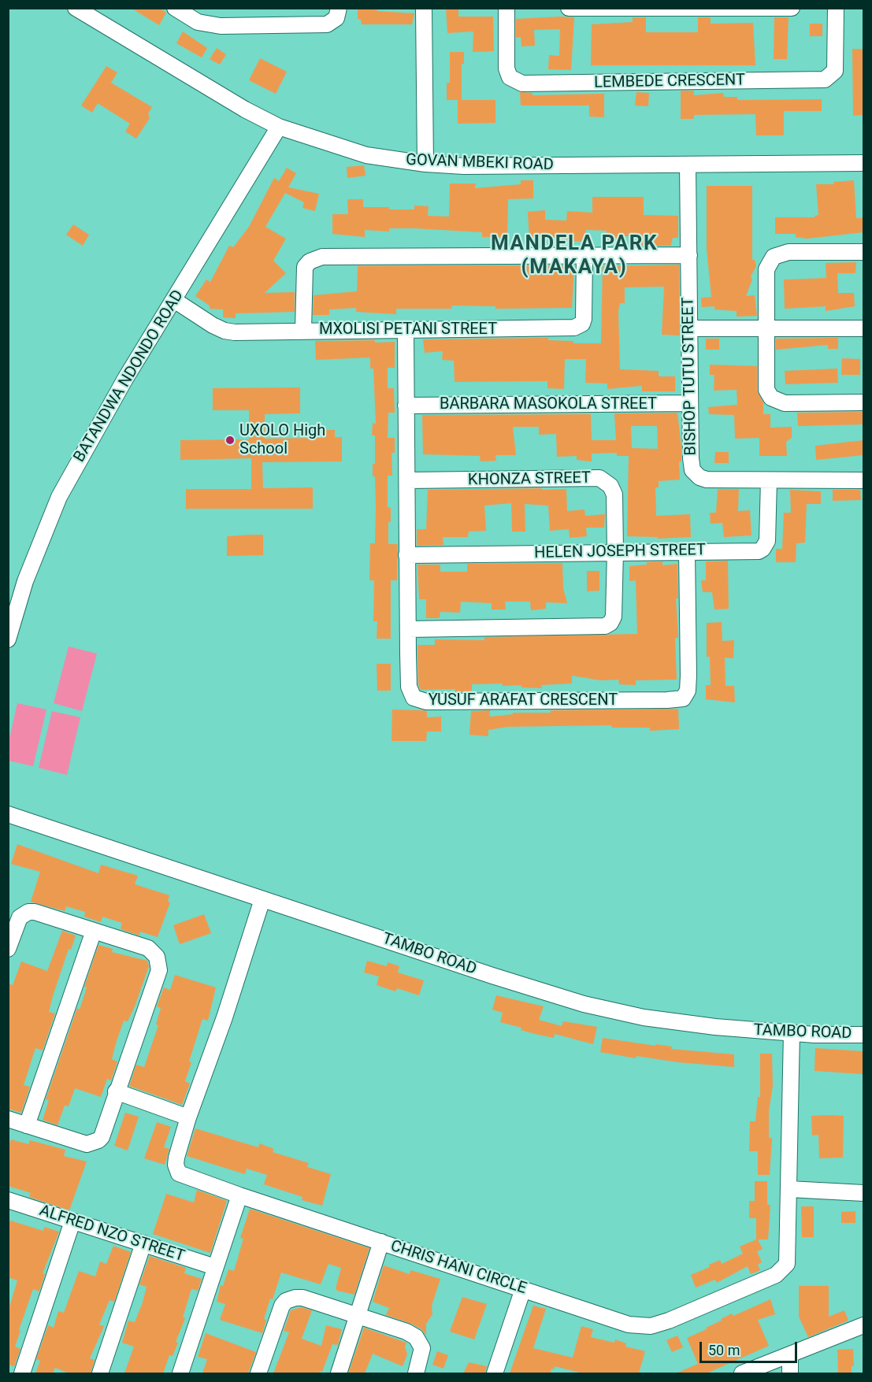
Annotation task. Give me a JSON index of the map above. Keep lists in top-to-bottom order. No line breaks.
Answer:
{"streets":{"street":["LEMBEDE CRESCENT","GOVAN MBEKI ROAD","MXOLISI PETANI STREET","BATANDWA NDONDO ROAD","BISHOP TUTU STREET","BARBARA MASOKOLA STREET","KHONZA STREET","HELEN JOSEPH STREET","YUSUF ARAFAT CRESCENT","TAMBO ROAD","ALFRED NZO STREET","CHRIS HANI CIRCLE"]},"crossings":[["GOVAN MBEKI ROAD","BATANDWA NDONDO ROAD"],["GOVAN MBEKI ROAD","BISHOP TUTU STREET"],["MXOLISI PETANI STREET","BATANDWA NDONDO ROAD"],["MXOLISI PETANI STREET","YUSUF ARAFAT CRESCENT"],["BISHOP TUTU STREET","BARBARA MASOKOLA STREET"],["BISHOP TUTU STREET","HELEN JOSEPH STREET"],["BARBARA MASOKOLA STREET","YUSUF ARAFAT CRESCENT"],["KHONZA STREET","HELEN JOSEPH STREET"],["KHONZA STREET","YUSUF ARAFAT CRESCENT"],["HELEN JOSEPH STREET","YUSUF ARAFAT CRESCENT"],["TAMBO ROAD","CHRIS HANI CIRCLE"]],"districts":["MANDELA PARK (MAKAYA)"],"places":["UXOLO High School"],"scale_bar":"50 m"}
